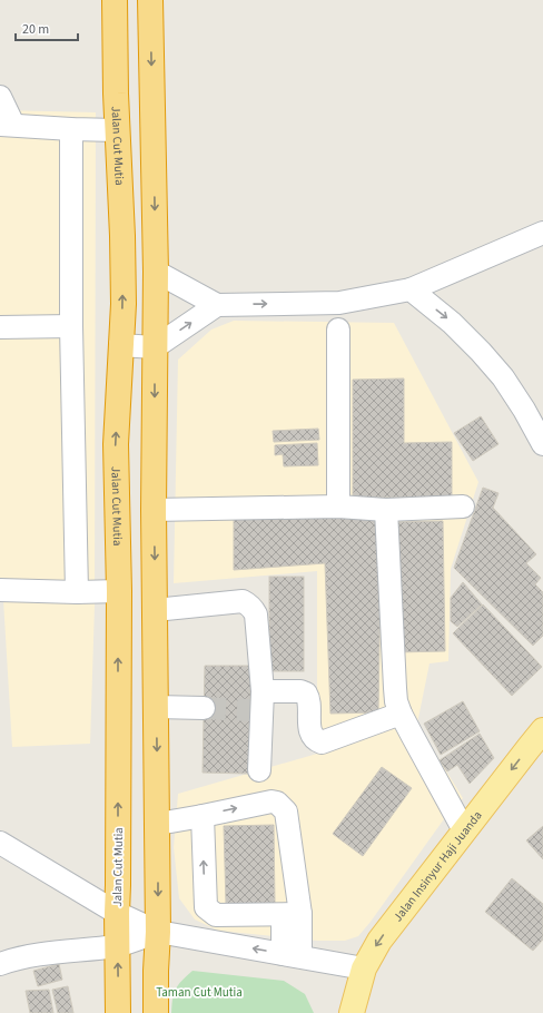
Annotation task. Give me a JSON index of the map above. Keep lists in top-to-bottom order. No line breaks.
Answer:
{"streets":{"highway":["Jalan Cut Mutia"],"main road":["Jalan Insinyur Haji Juanda"]},"one_way":["Jalan Insinyur Haji Juanda"],"parks":["Taman Cut Mutia"],"scale_bar":"20 m"}
